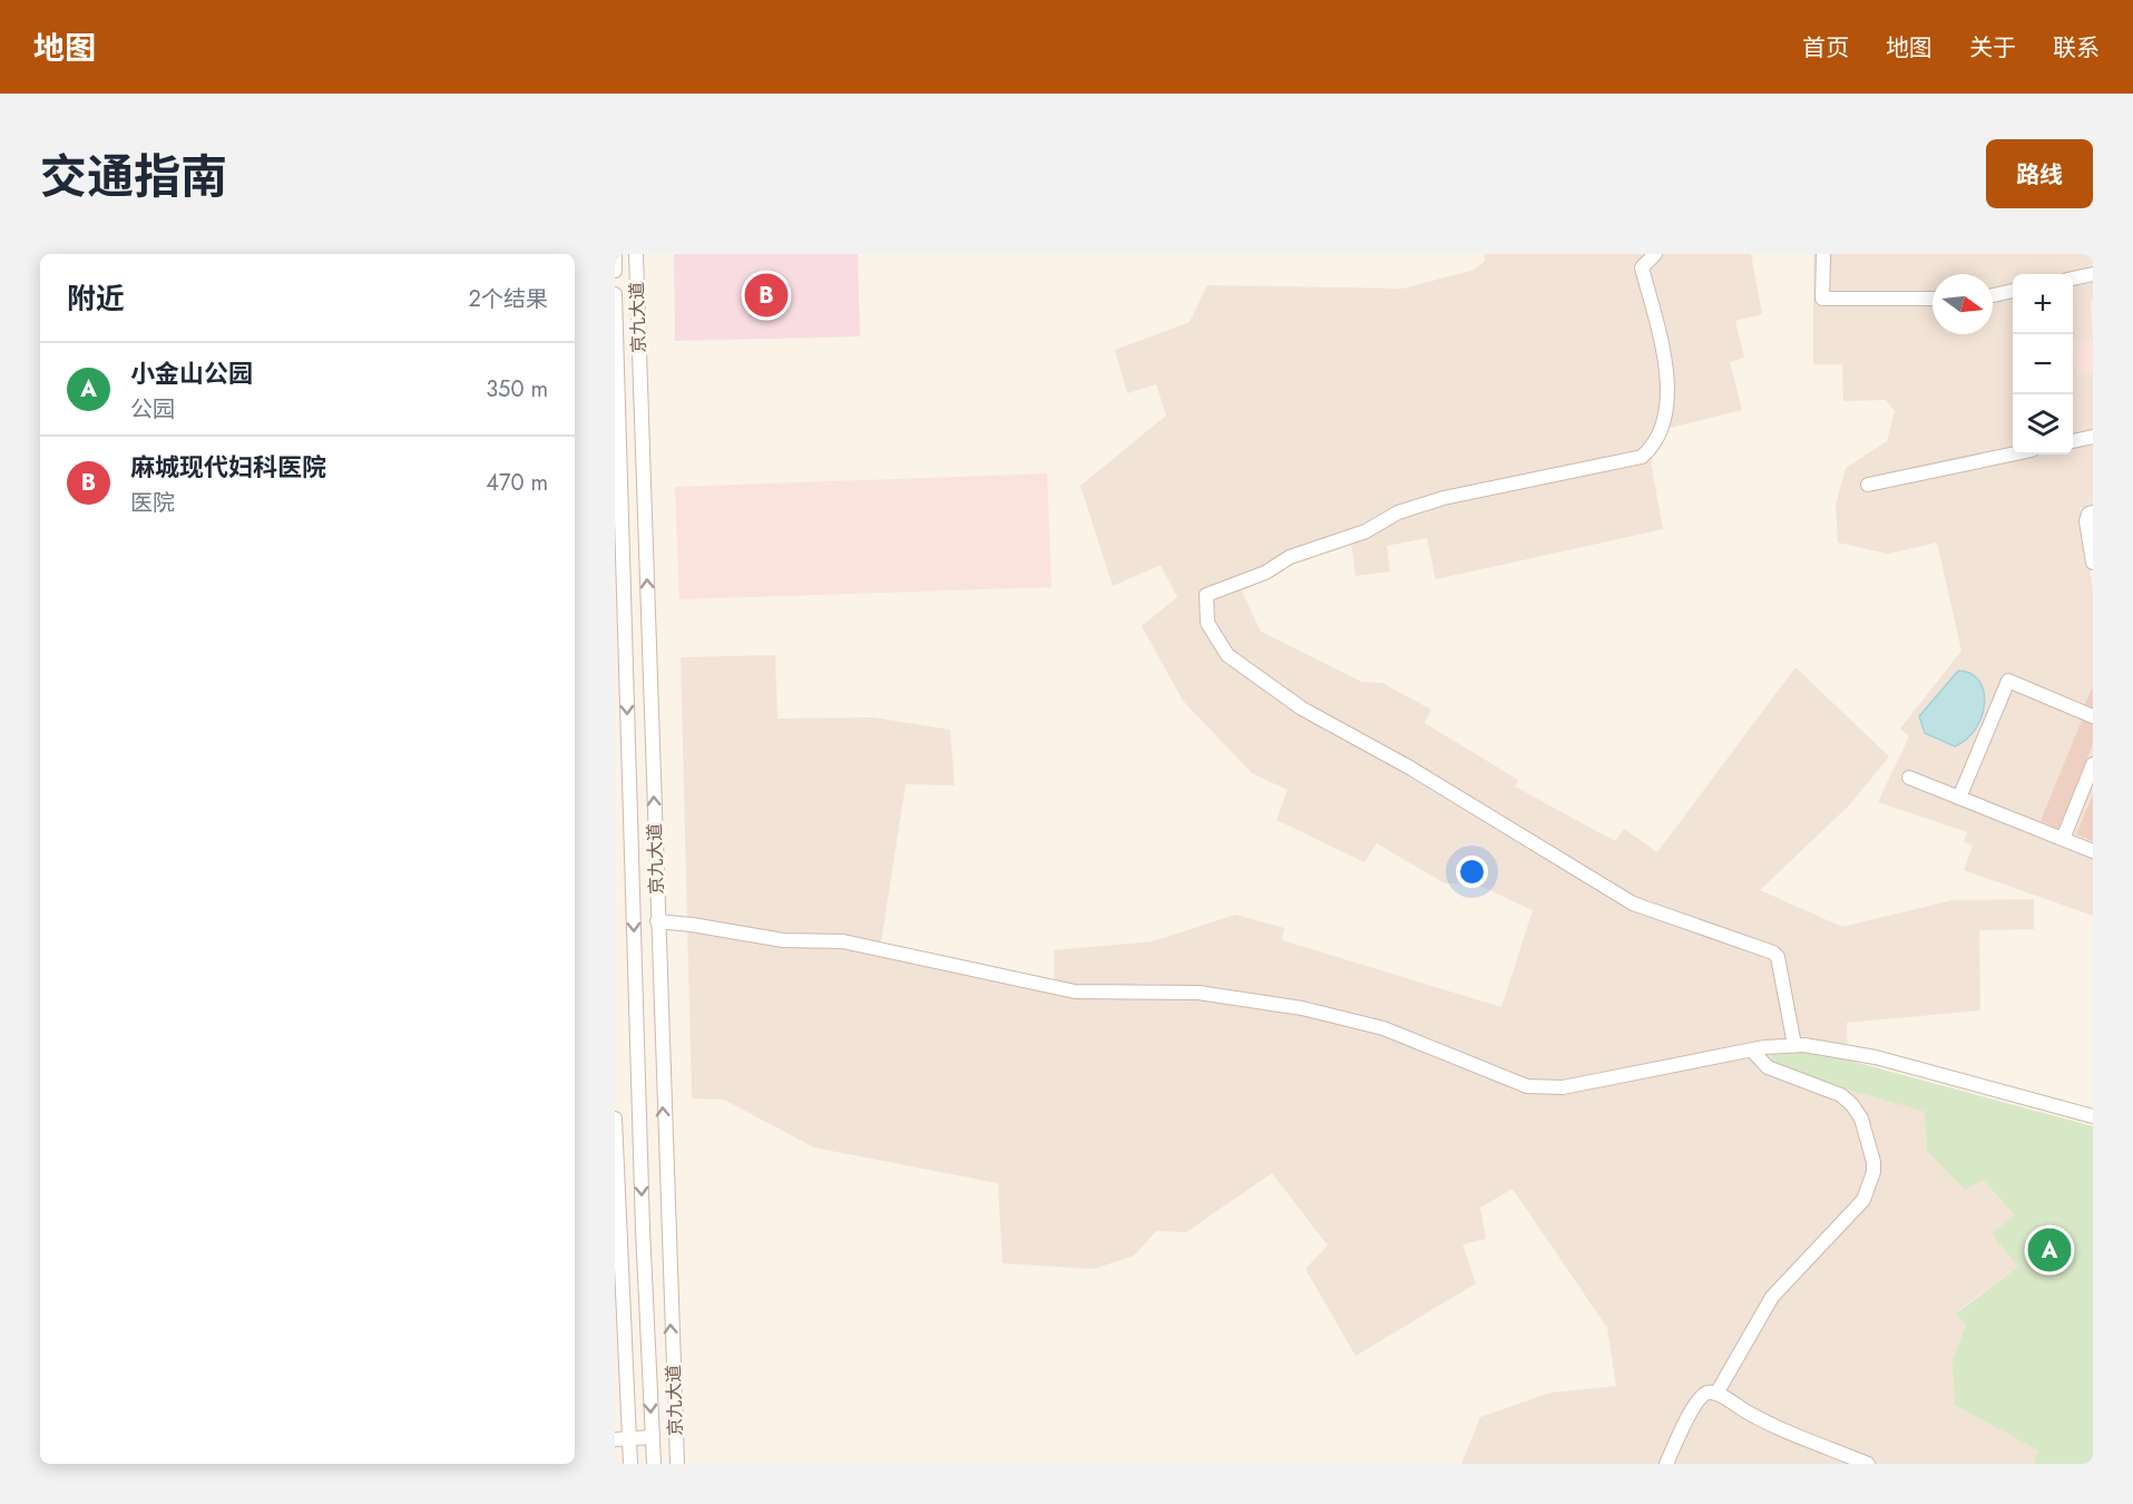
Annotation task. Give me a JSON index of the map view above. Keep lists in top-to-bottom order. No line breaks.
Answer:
{"streets":{"street":["京九大道"]},"north":"right","page":{"header":"地图","nav":["首页","地图","关于","联系"],"title":"交通指南","buttons":"路线","heading":["附近","2个结果"],"pins":["B","A"],"map_buttons":["+","−"],"list":[{"mark":"A","name":"小金山公园","note":"公园","value":"350 m"},{"mark":"B","name":"麻城现代妇科医院","note":"医院","value":"470 m"}]}}
